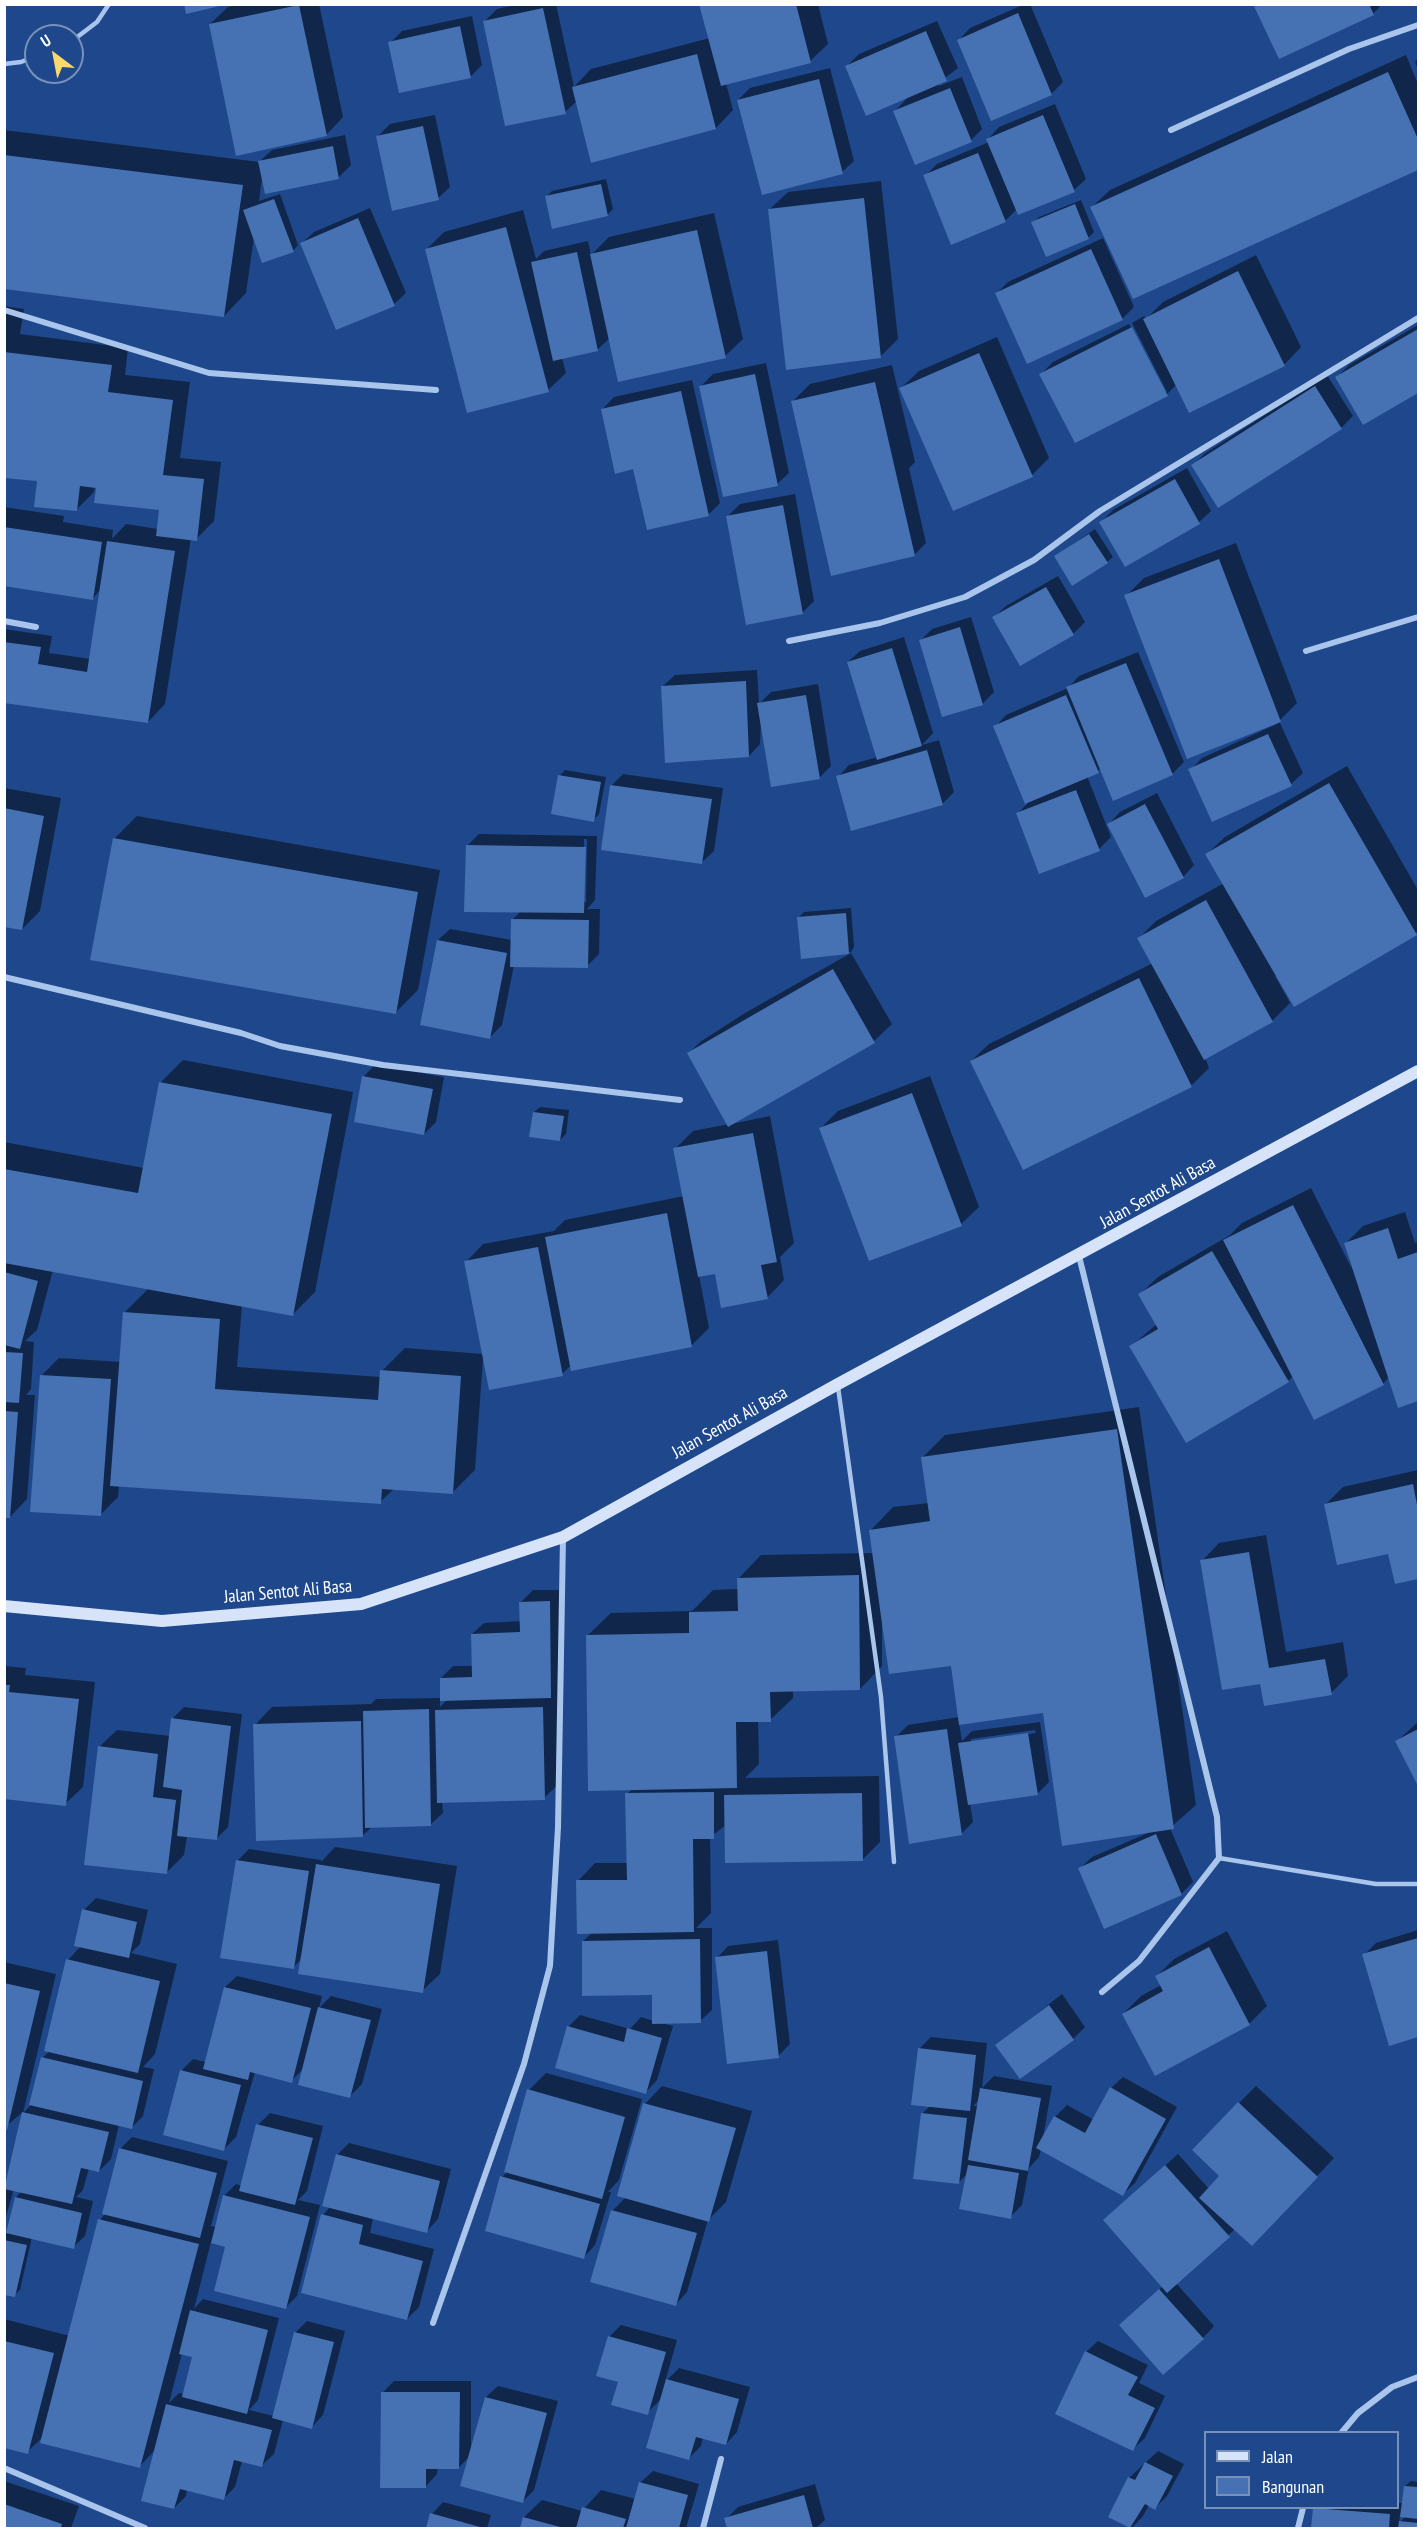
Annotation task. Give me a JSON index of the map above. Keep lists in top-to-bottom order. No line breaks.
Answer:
{"streets":{"main road":["Jalan Sentot Ali Basa"]},"legend":["Jalan","Bangunan"],"north":"top left"}
